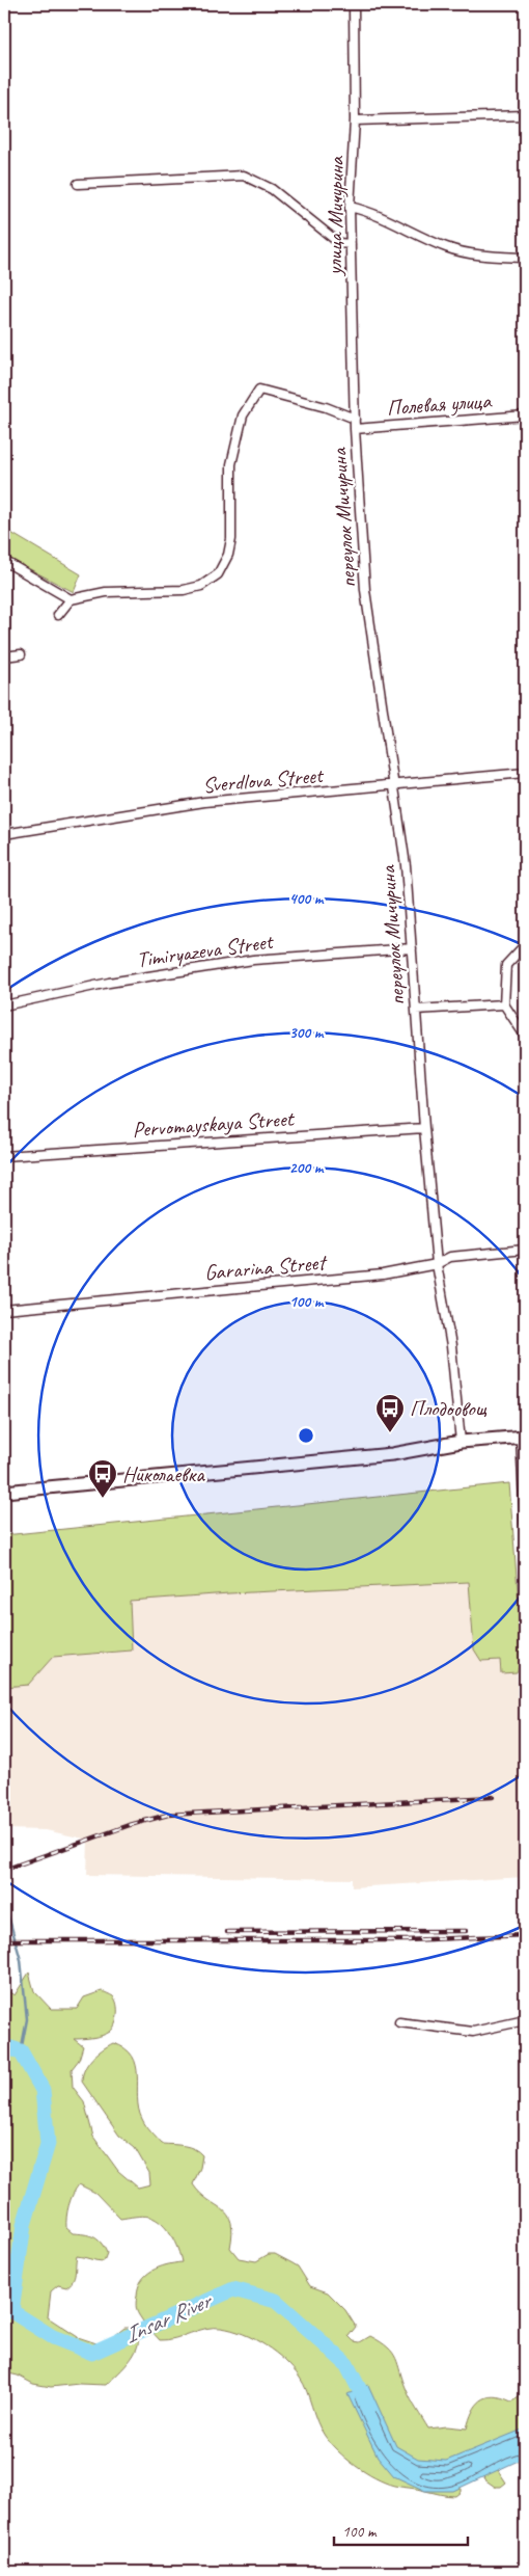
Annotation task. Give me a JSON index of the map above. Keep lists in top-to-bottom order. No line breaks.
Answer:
{"streets":{"street":["улица Мичурина","Полевая улица","переулок Мичурина","Sverdlova Street","Timiryazeva Street","Pervomayskaya Street","Gararina Street"]},"crossings":[["улица Мичурина","Полевая улица"],["улица Мичурина","переулок Мичурина"],["Полевая улица","переулок Мичурина"],["переулок Мичурина","Sverdlova Street"],["переулок Мичурина","Timiryazeva Street"],["переулок Мичурина","Pervomayskaya Street"],["переулок Мичурина","Gararina Street"]],"water":["Insar River"],"places":{"bus stop":["Плодоовощ","Николаевка"]},"scale_bar":"100 m","rings":["400 m","300 m","200 m","100 m"]}
